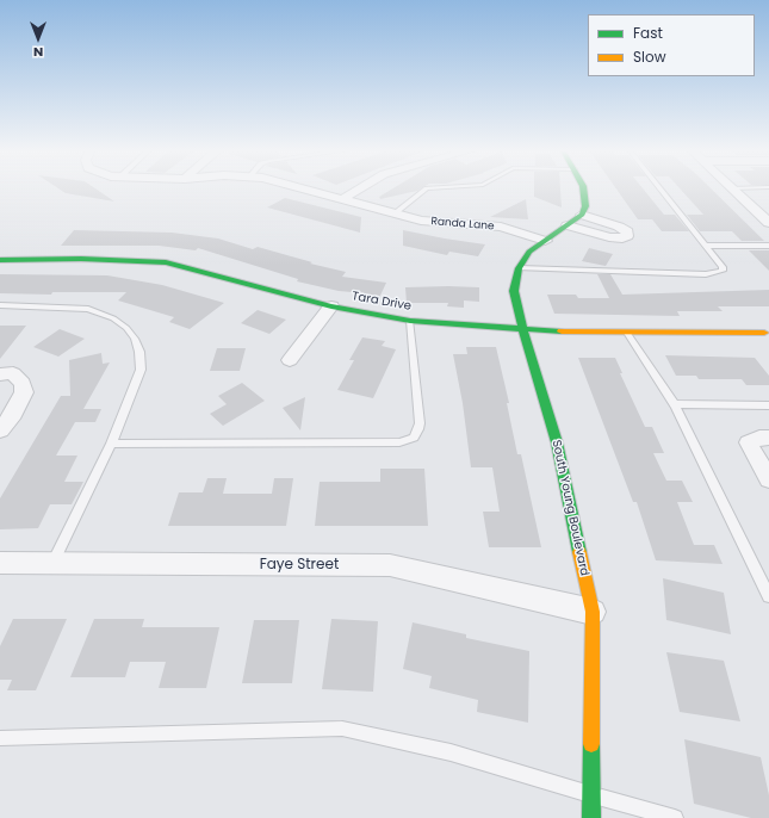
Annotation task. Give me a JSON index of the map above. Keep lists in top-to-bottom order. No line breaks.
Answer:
{"streets":{"street":["Randa Lane","Tara Drive","South Young Boulevard","Faye Street"]},"crossings":[["Randa Lane","South Young Boulevard"],["Tara Drive","South Young Boulevard"],["South Young Boulevard","Faye Street"]],"legend":["Fast","Slow"],"north":"bottom"}
